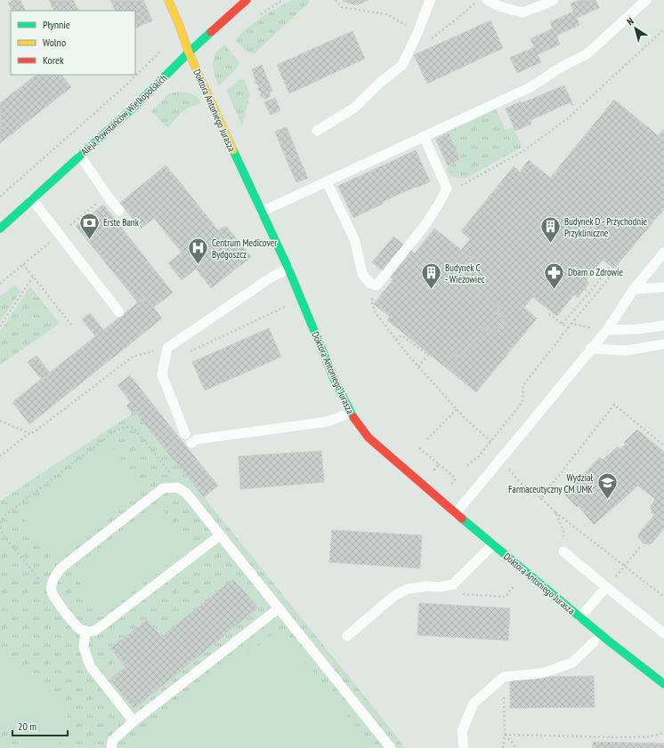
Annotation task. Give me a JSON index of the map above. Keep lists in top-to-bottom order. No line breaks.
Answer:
{"streets":{"street":["Doktora Antoniego Jurasza","Aleja Powstańców Wielkopolskich"]},"crossings":[["Doktora Antoniego Jurasza","Aleja Powstańców Wielkopolskich"]],"places":{"bank":["Erste Bank"],"building":["Budynek D - Przychodnie Przykliniczne","Budynek C - Wieżowiec"],"hospital":["Centrum Medicover Bydgoszcz"],"pharmacy":["Dbam o Zdrowie"],"school or university":["Wydział Farmaceutyczny CM UMK"]},"legend":["Płynnie","Wolno","Korek"],"scale_bar":"20 m","north":"top left"}
